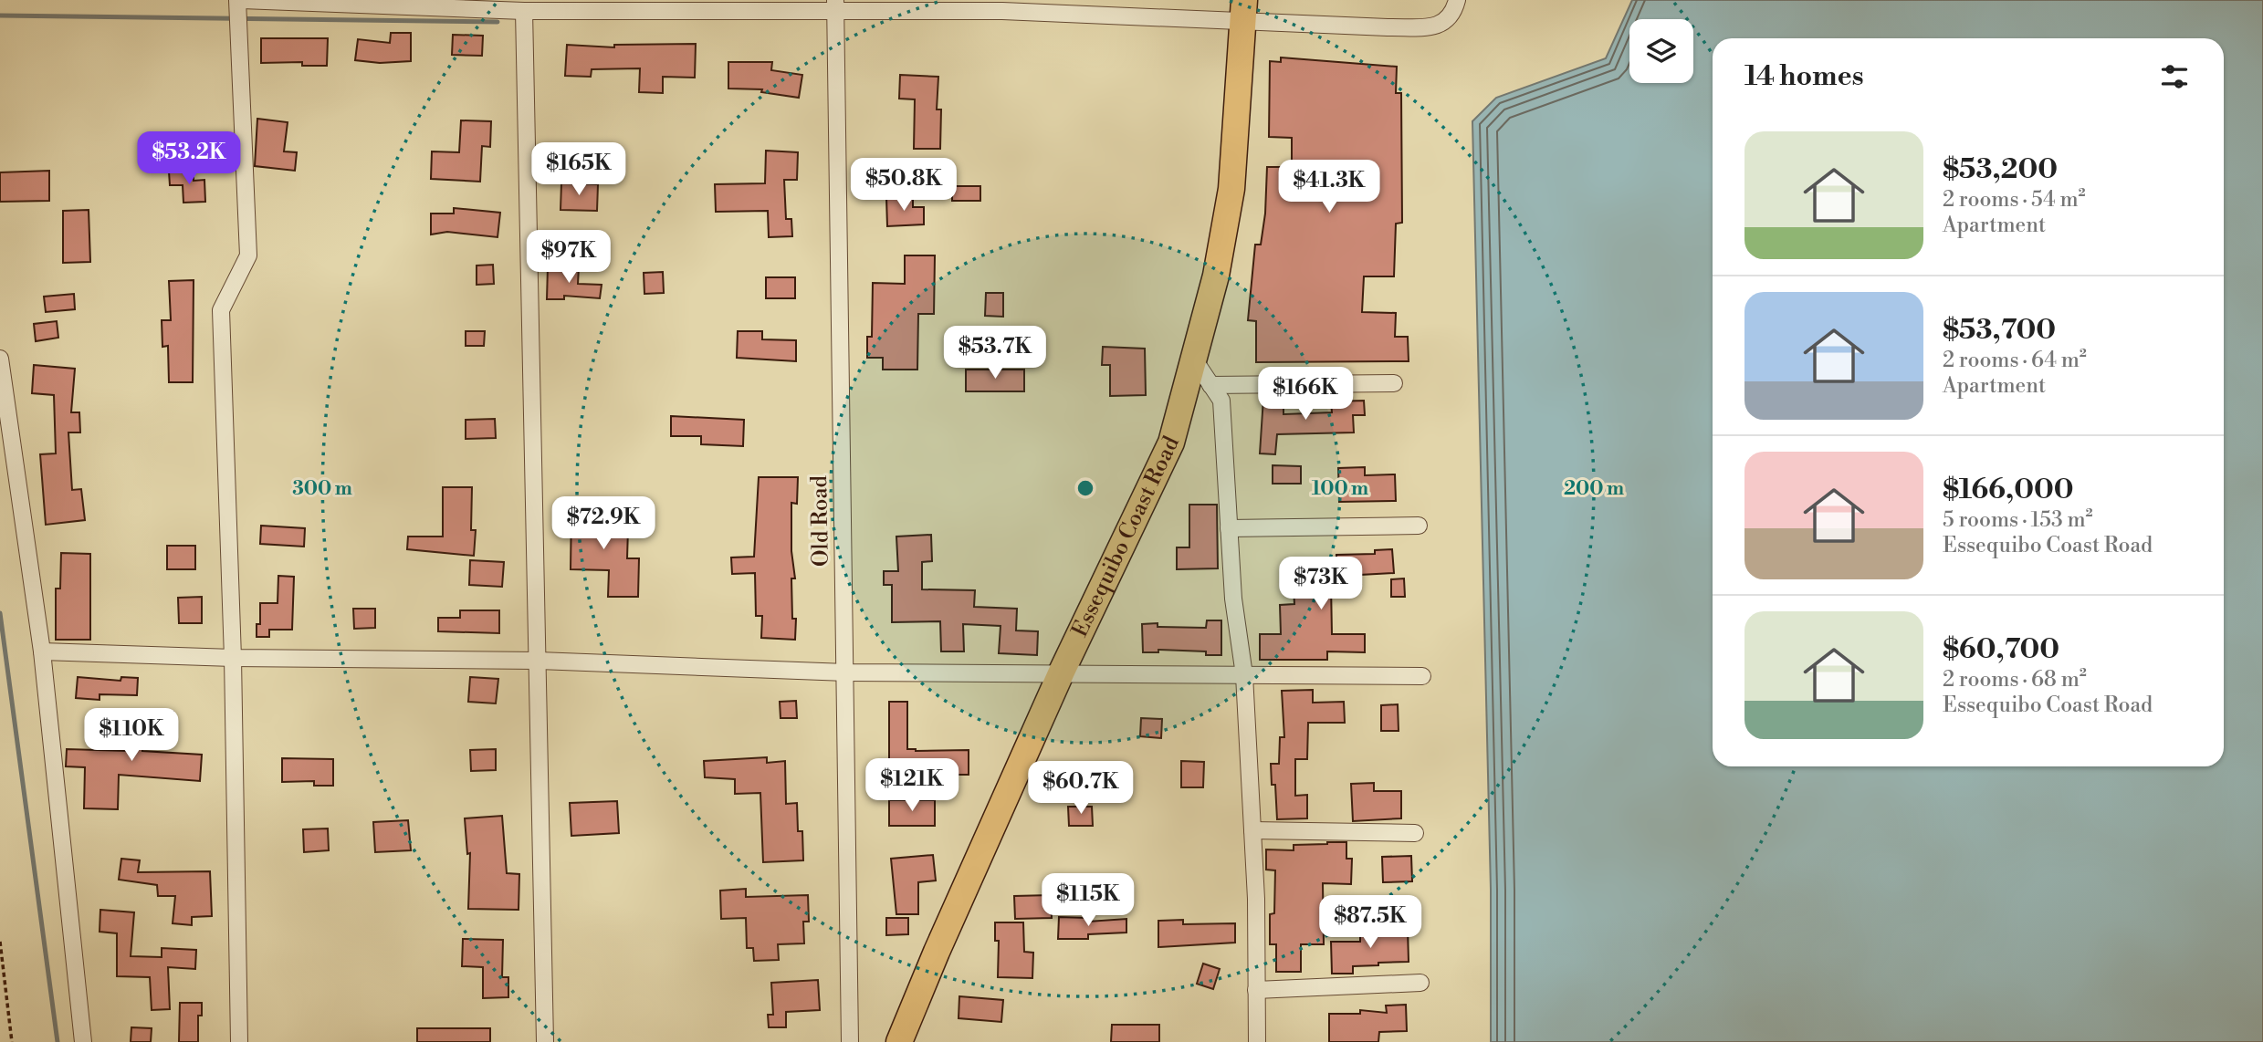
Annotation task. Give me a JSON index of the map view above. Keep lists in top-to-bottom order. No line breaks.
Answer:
{"streets":{"main road":["Essequibo Coast Road"],"street":["Old Road"]},"page":{"heading":"14 homes","list":[{"name":"$53,200","note":"2 rooms · 54 m² · Apartment"},{"name":"$53,700","note":"2 rooms · 64 m² · Apartment"},{"name":"$166,000","note":"5 rooms · 153 m² · Essequibo Coast Road"},{"name":"$60,700","note":"2 rooms · 68 m² · Essequibo Coast Road"}],"price":["$53.2K","$165K","$50.8K","$41.3K","$97K","$53.7K","$166K","$72.9K","$73K","$110K","$121K","$60.7K","$115K","$87.5K"]},"rings":["100 m","200 m","300 m"]}
